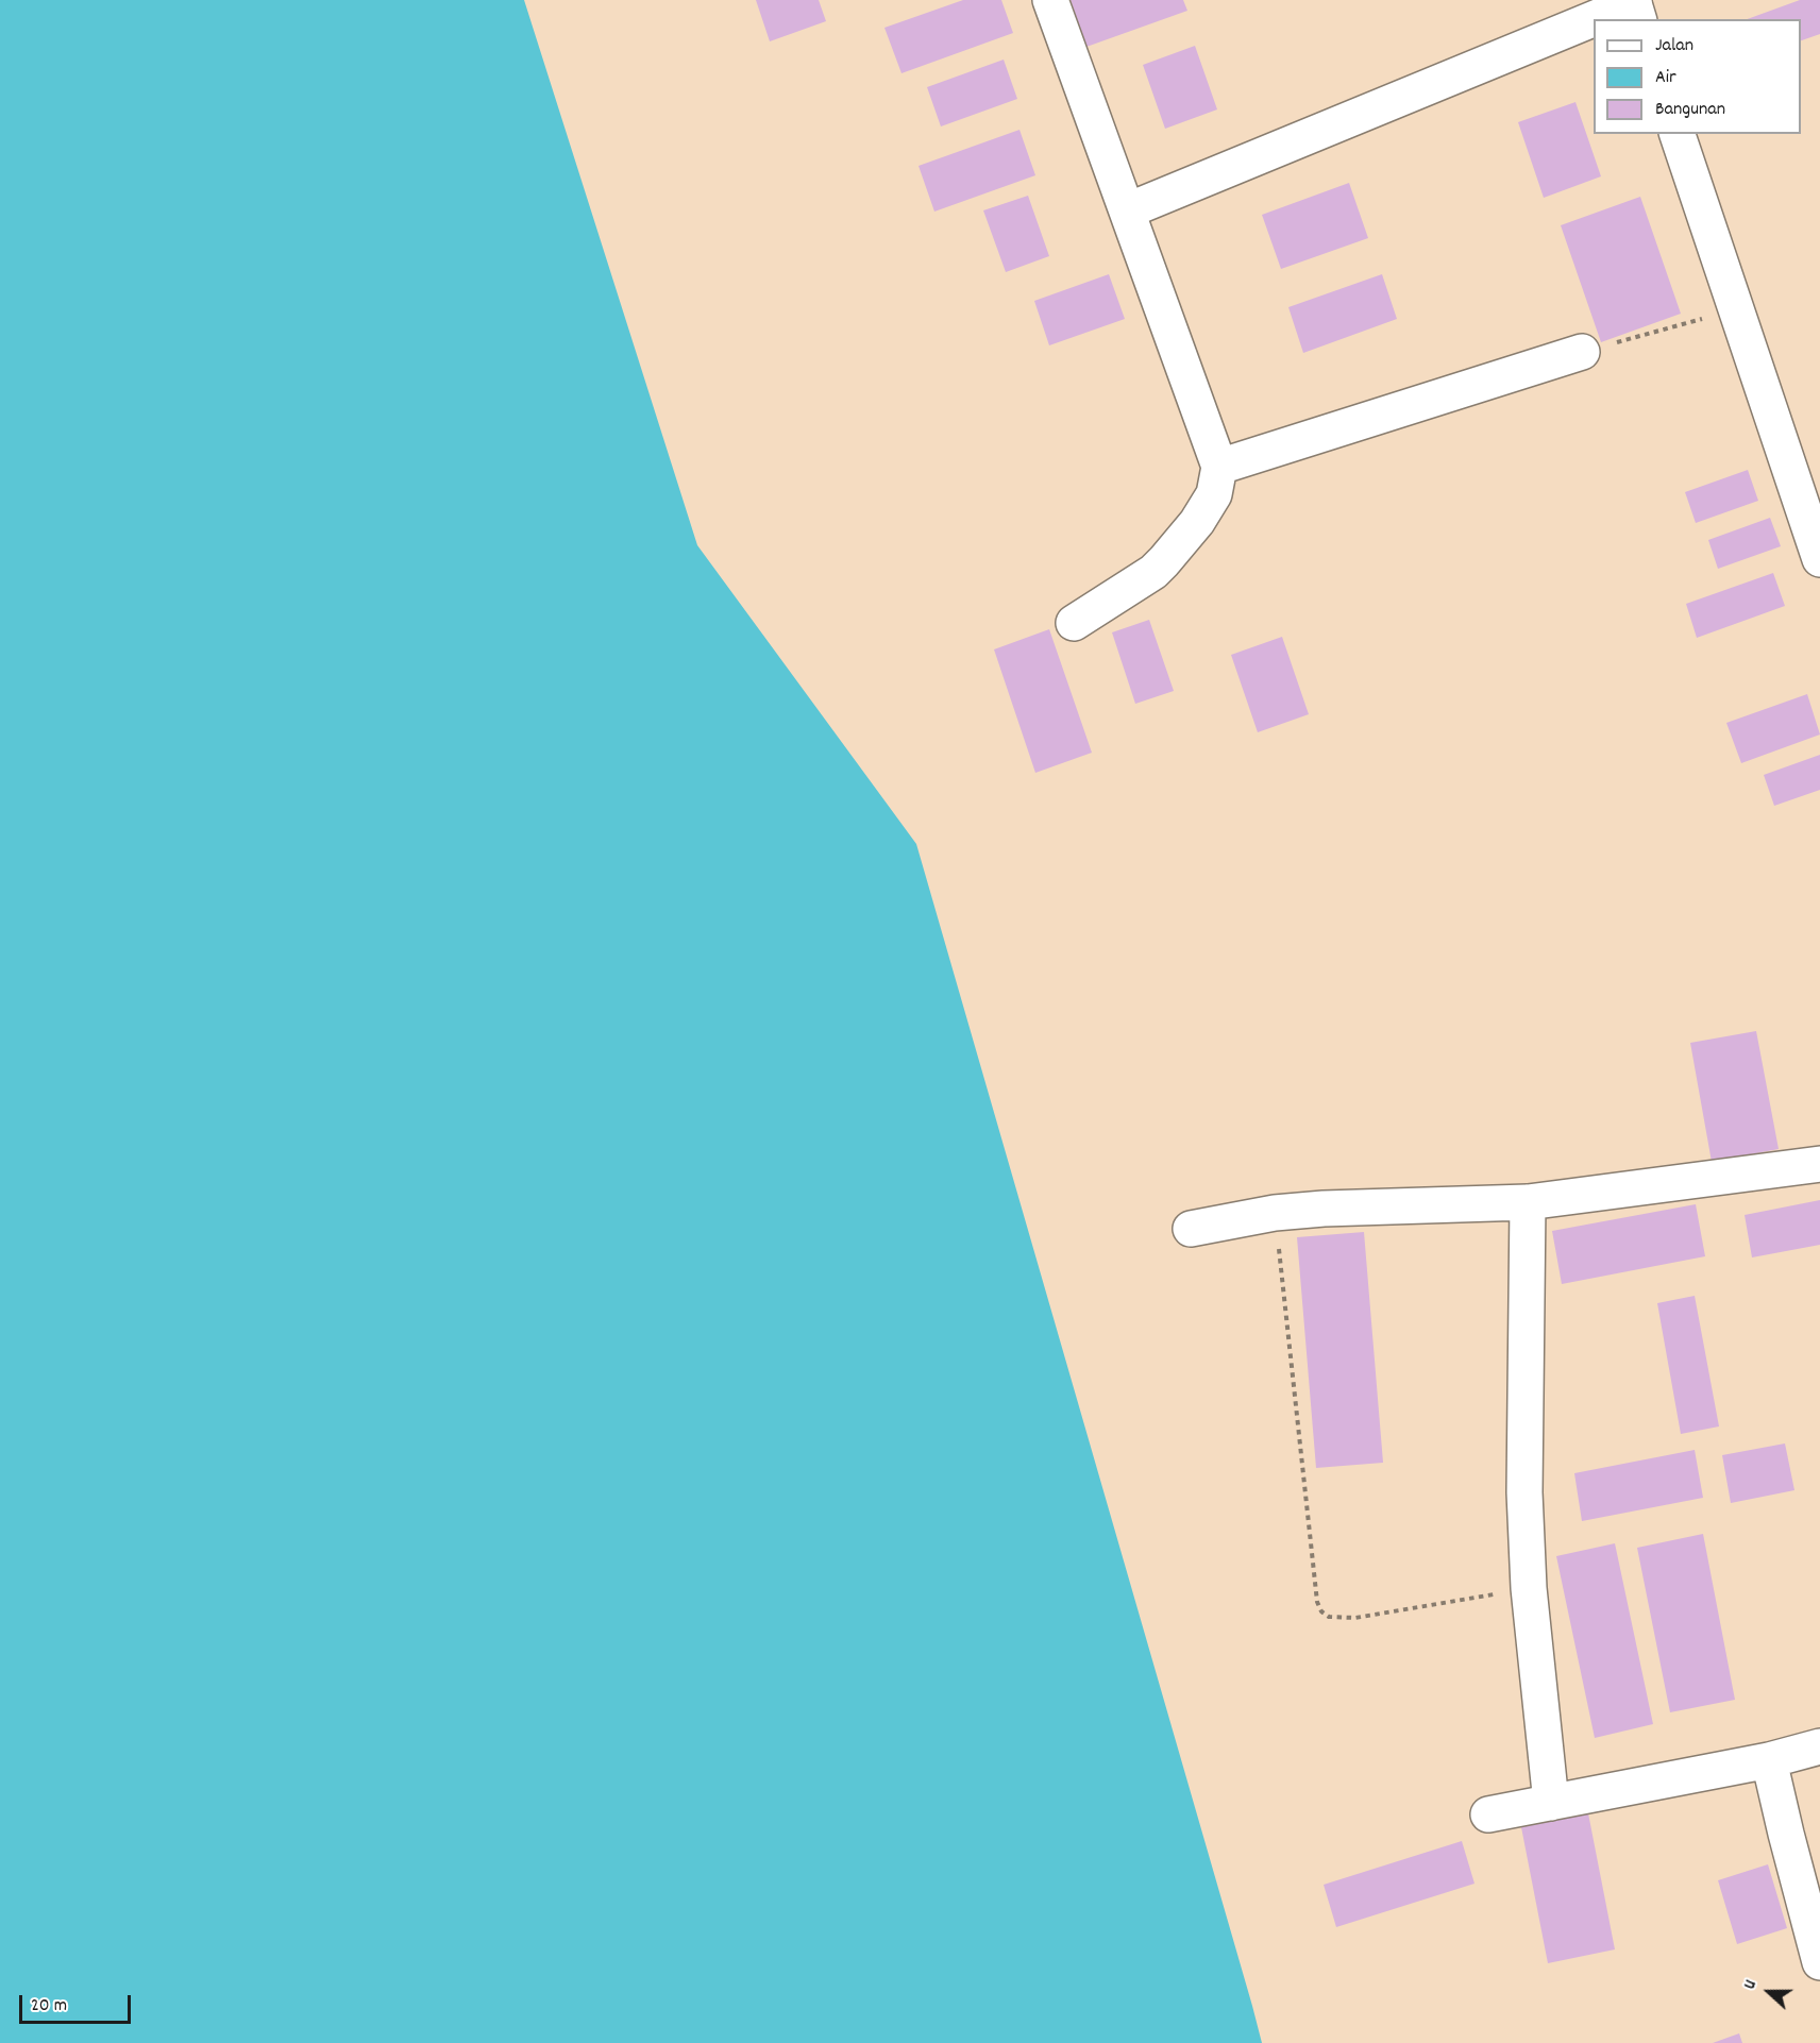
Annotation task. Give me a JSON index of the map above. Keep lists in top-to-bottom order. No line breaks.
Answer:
{"legend":["Jalan","Air","Bangunan"],"scale_bar":"20 m","north":"left"}
